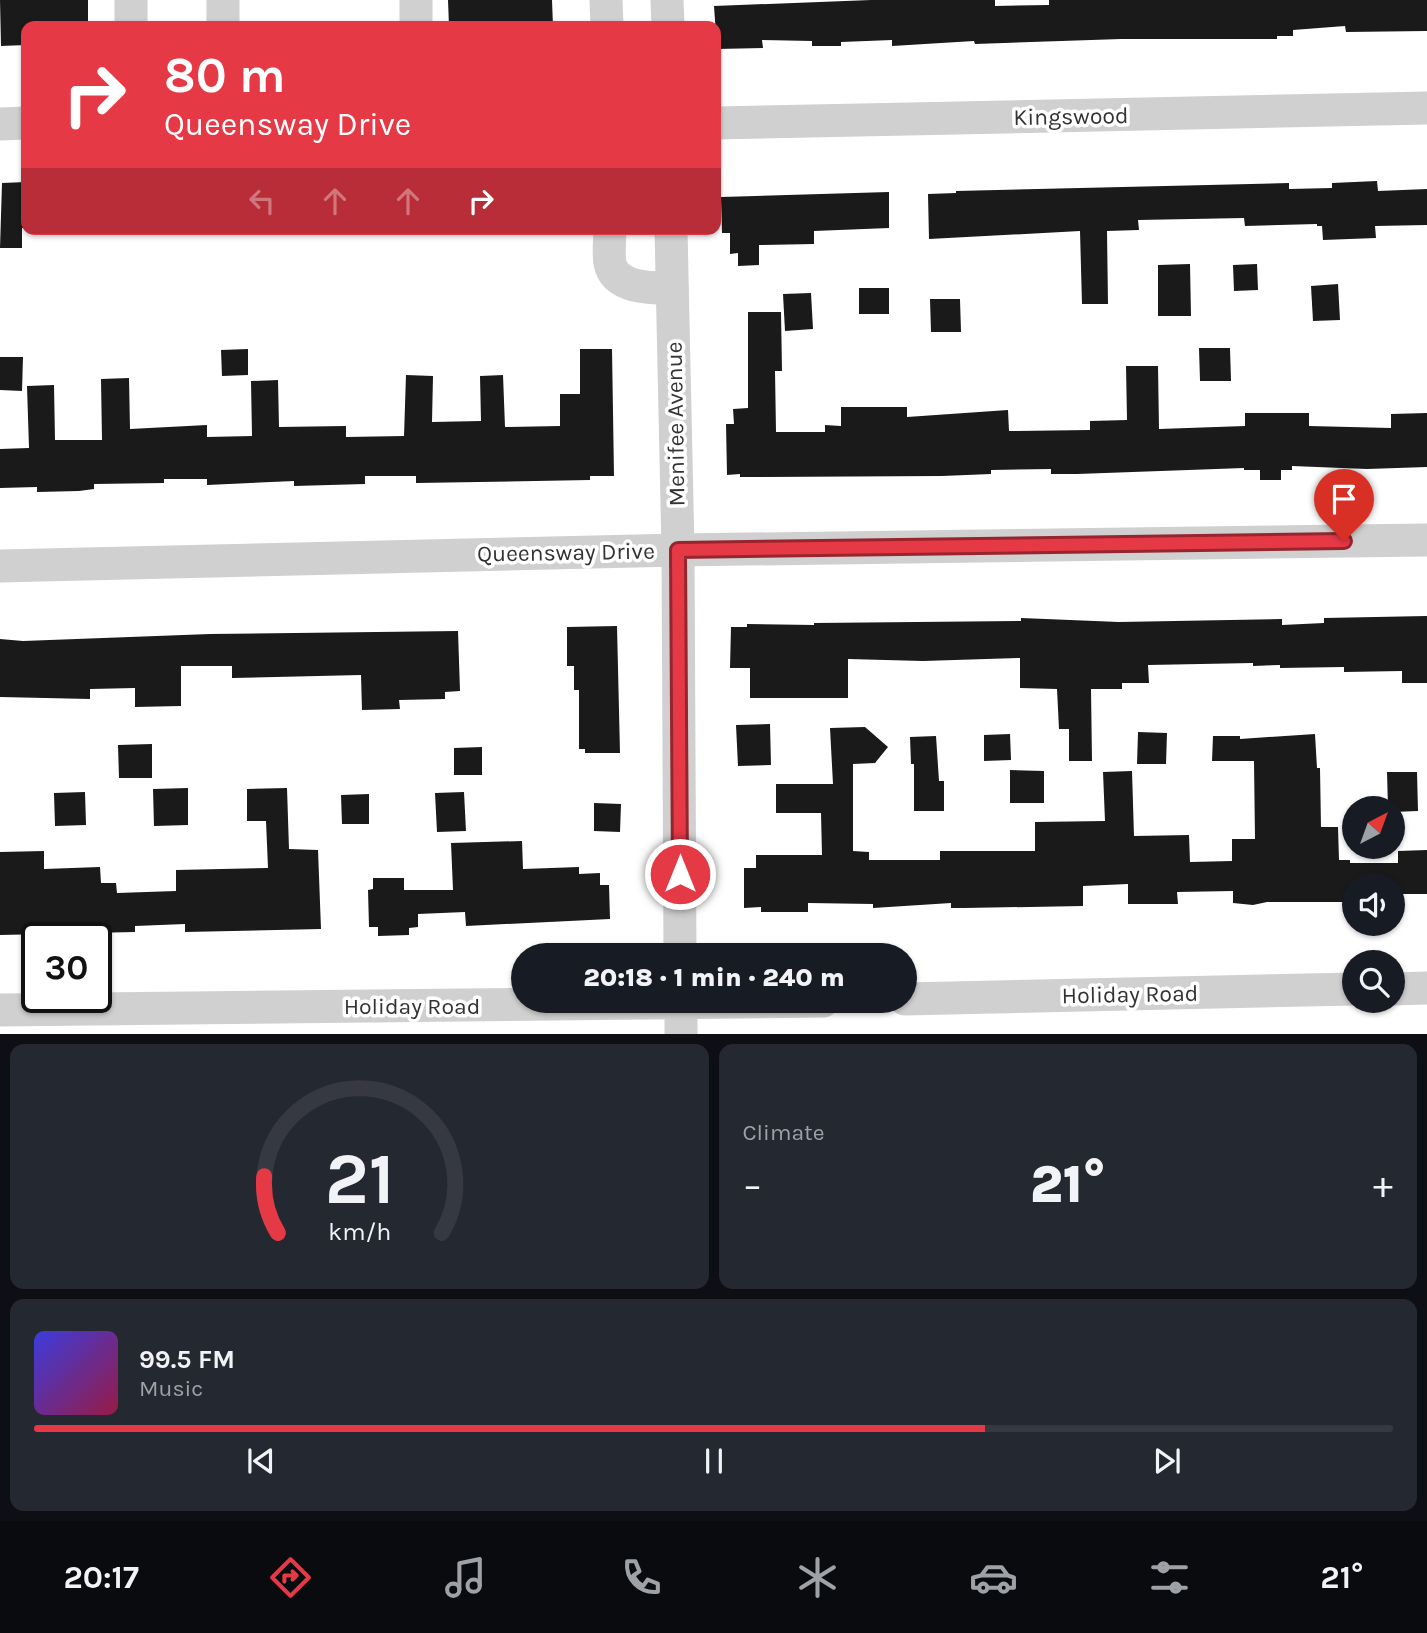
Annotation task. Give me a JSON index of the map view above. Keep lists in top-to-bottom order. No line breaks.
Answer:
{"streets":{"street":["Kingswood","Menifee Avenue","Queensway Drive","Holiday Road"]},"crossings":[["Menifee Avenue","Queensway Drive"]],"north":"top right","page":{"turn":["80 m","Queensway Drive"],"limit":"30","trip":"20:18 · 1 min · 240 m","tile":"Climate","heat":["−","21°","+"],"song":["99.5 FM","Music"],"tabs":["20:17","21°"],"gauge":["21","km/h"]}}
